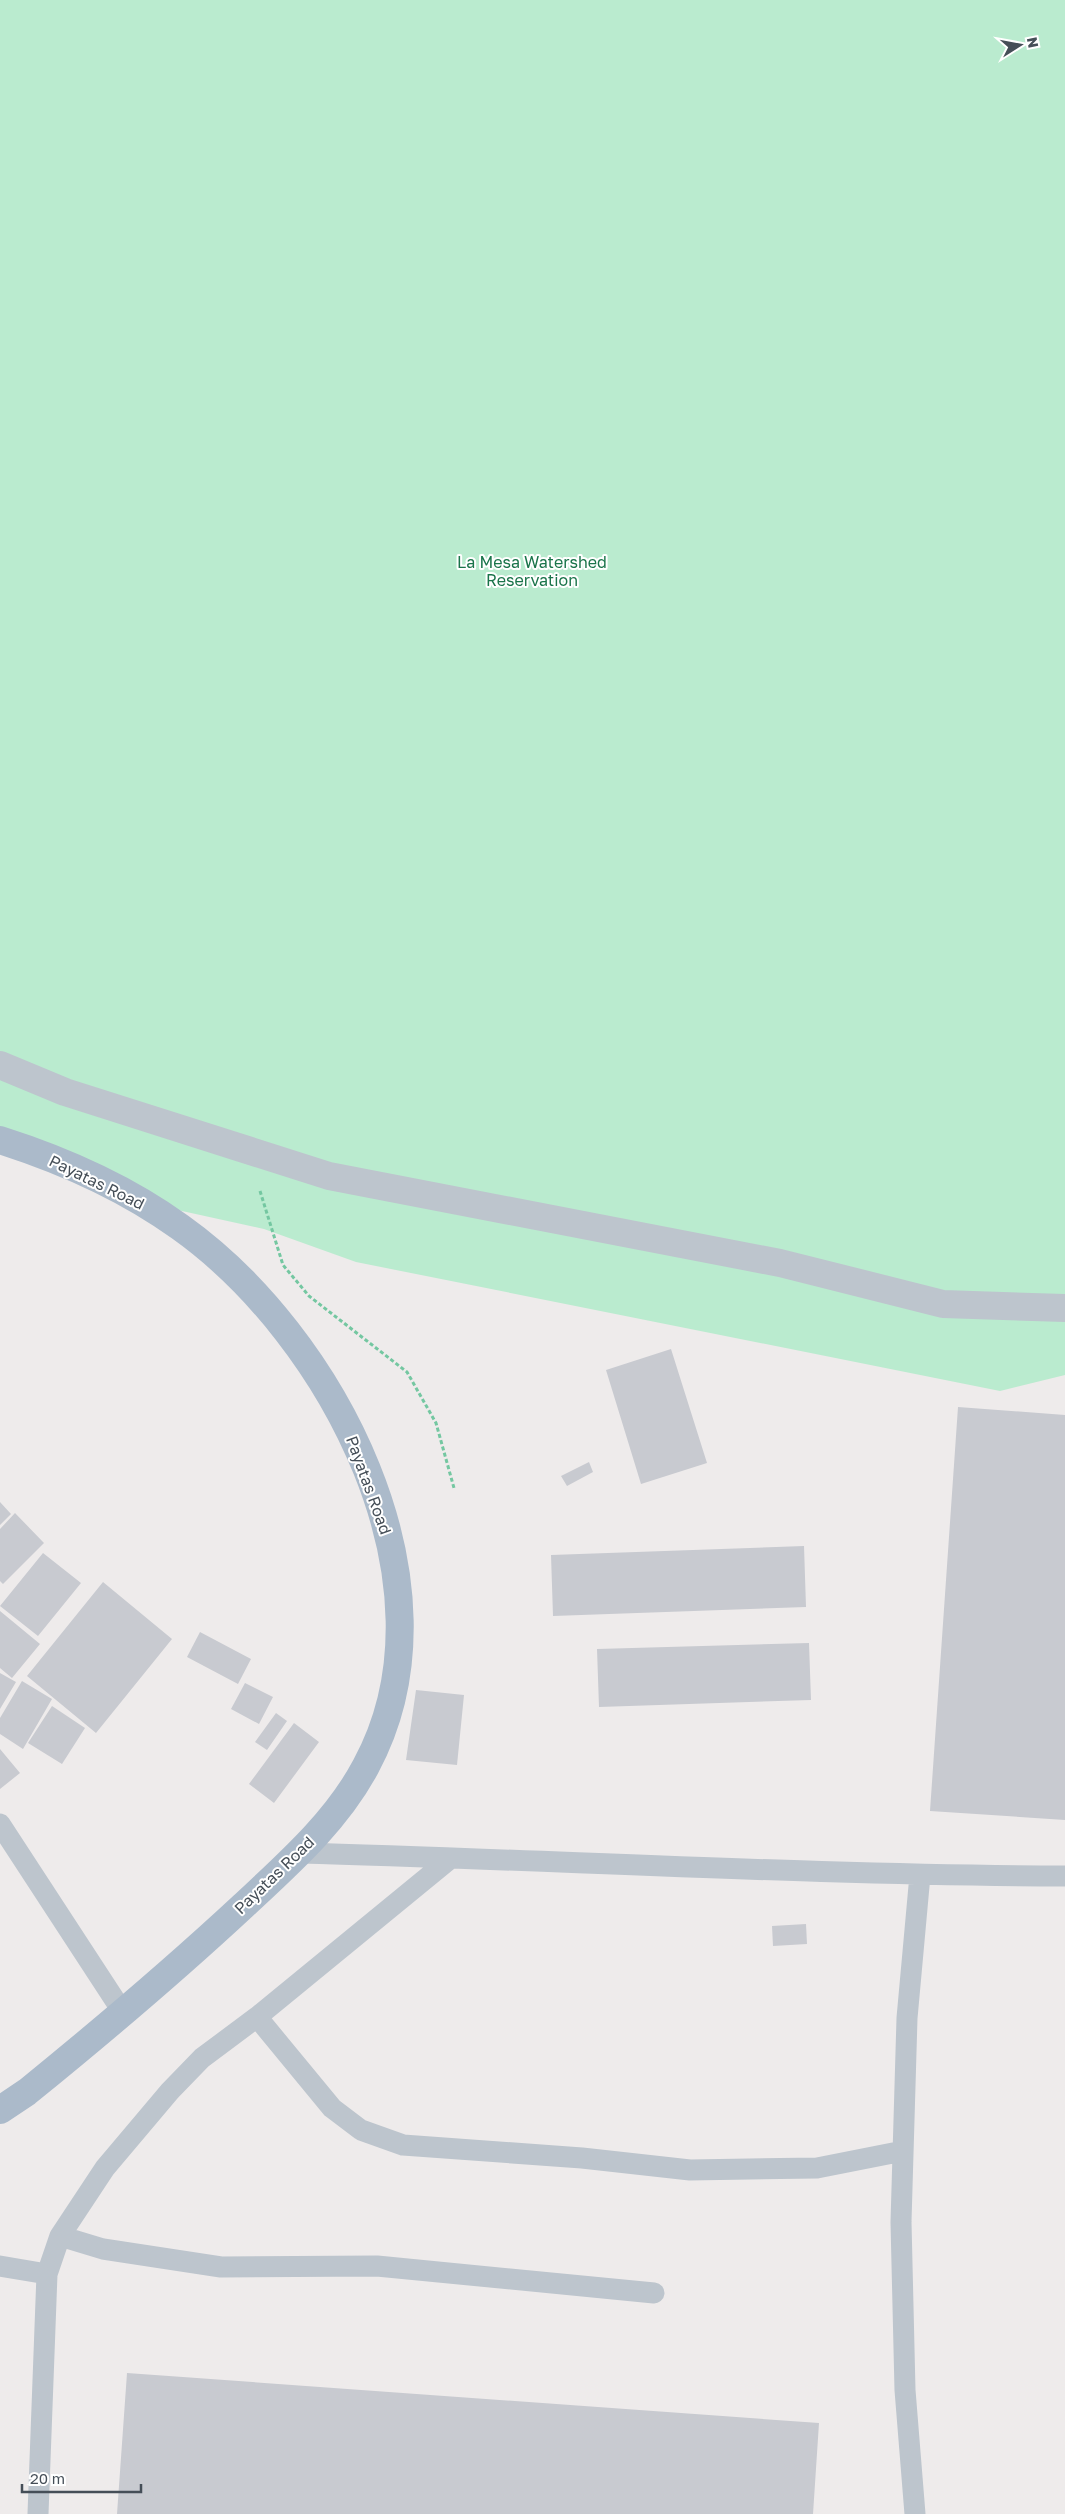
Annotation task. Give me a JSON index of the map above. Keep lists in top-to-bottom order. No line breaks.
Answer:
{"streets":{"main road":["Payatas Road"]},"parks":["La Mesa Watershed Reservation"],"scale_bar":"20 m","north":"right"}
